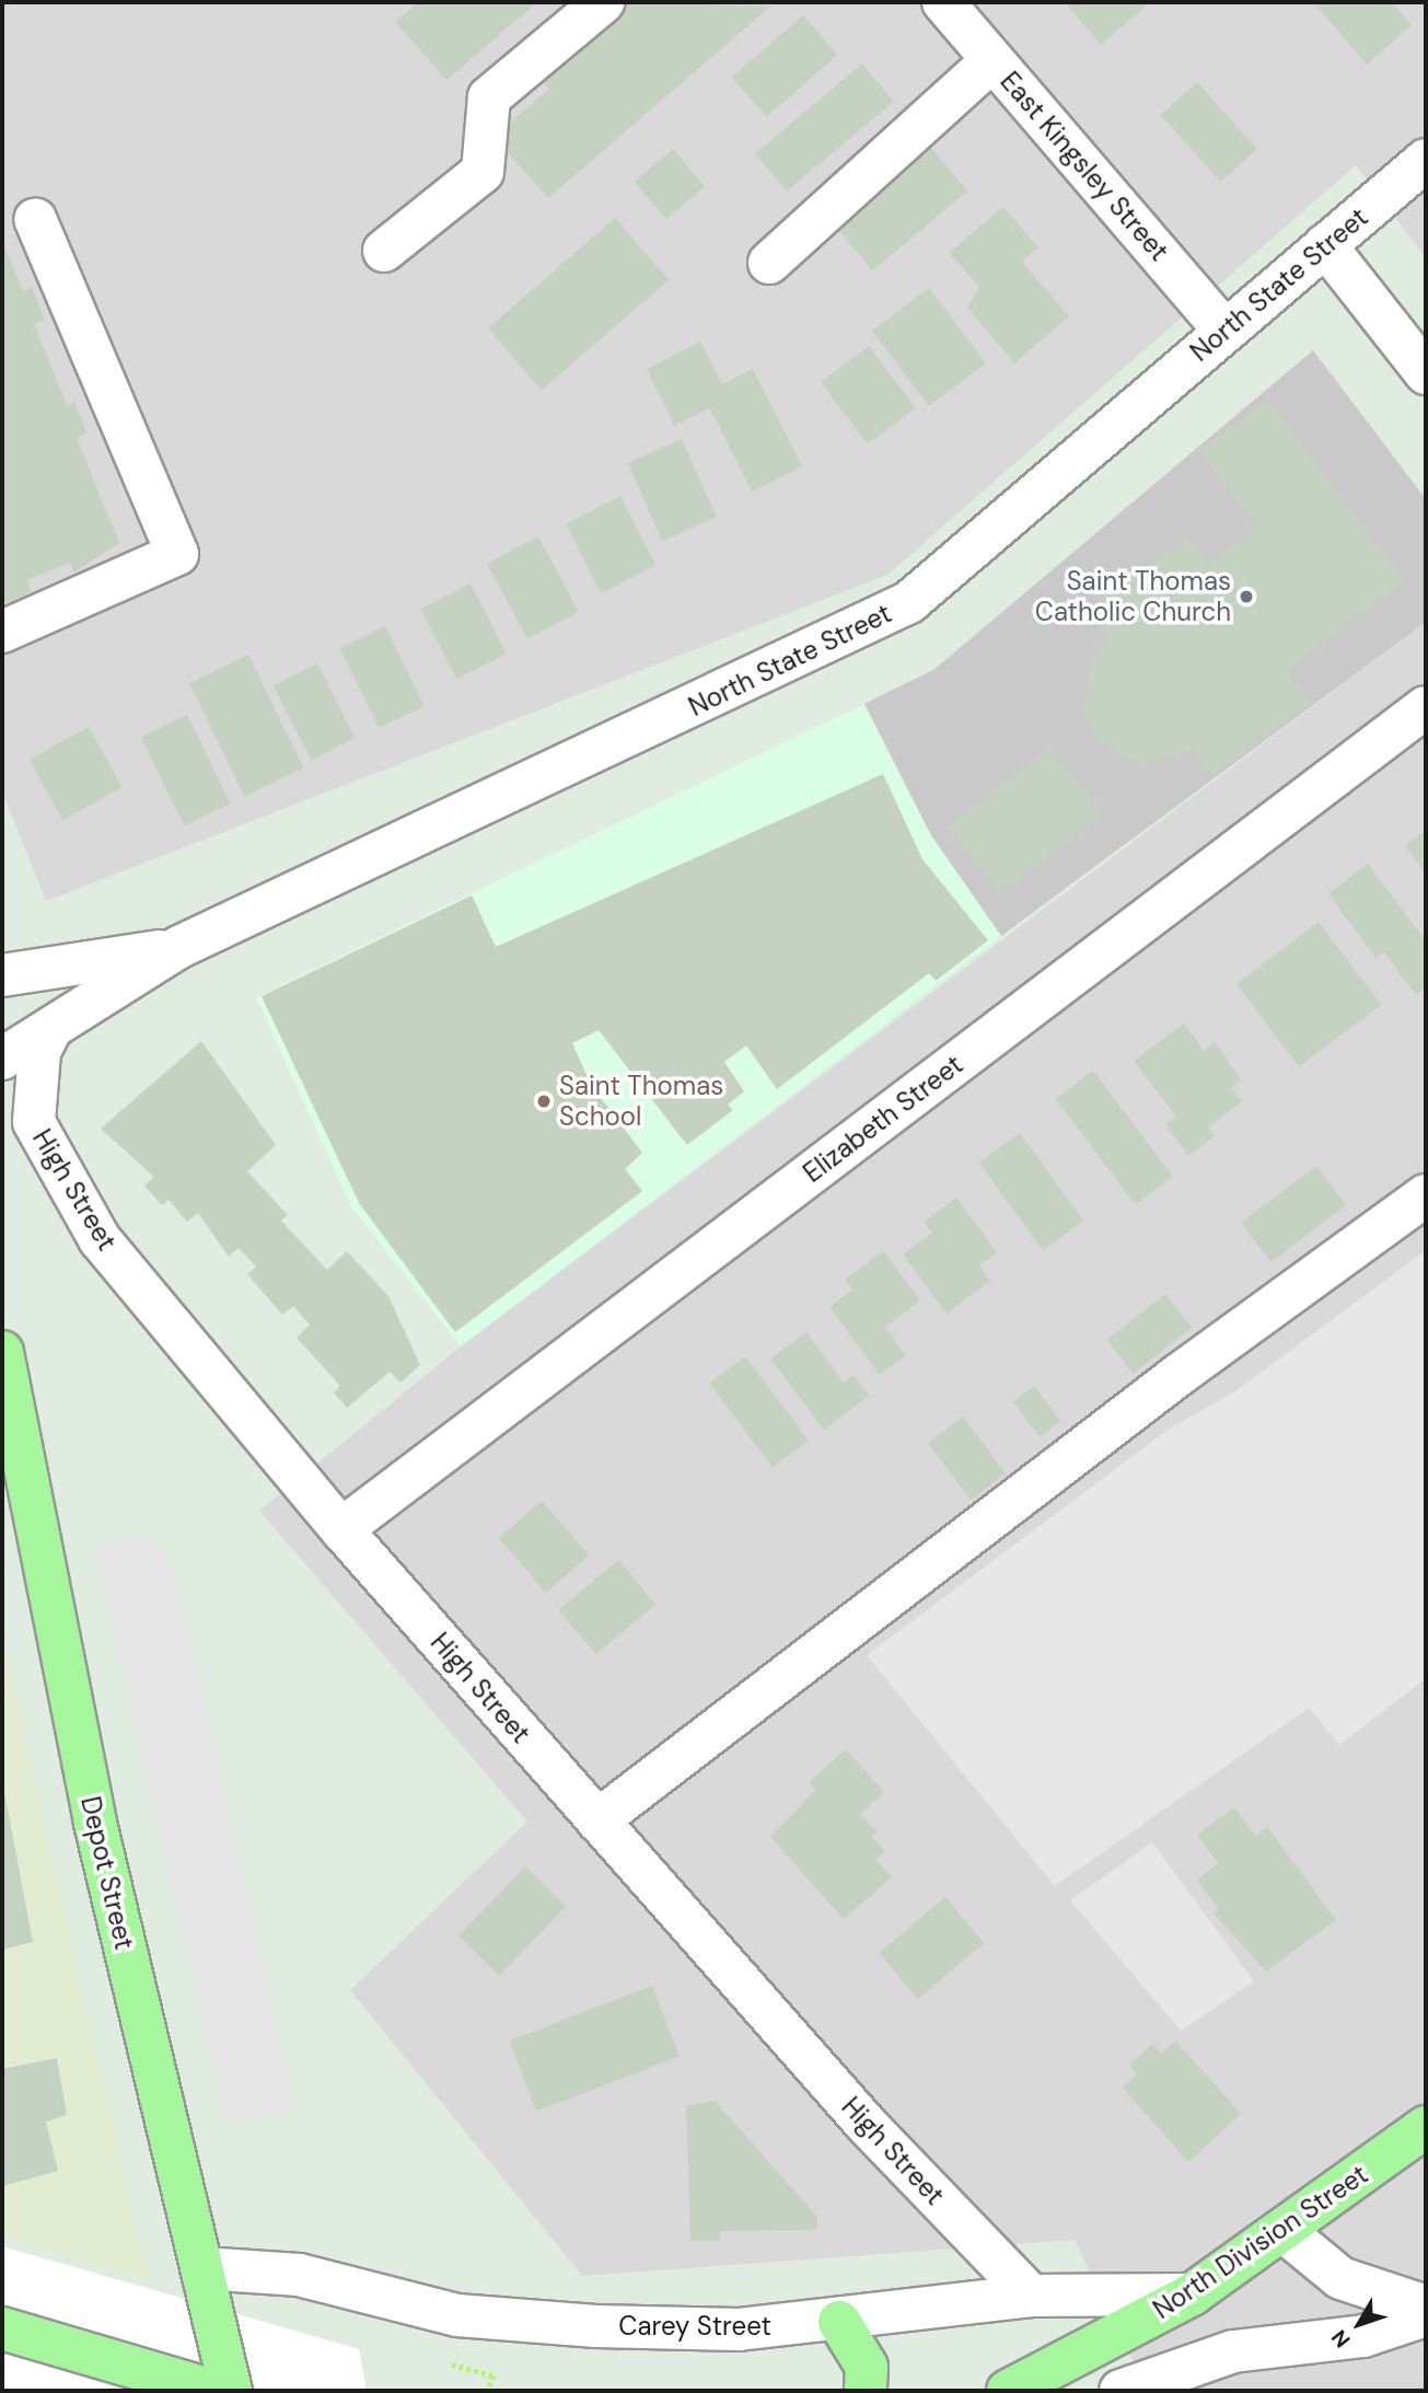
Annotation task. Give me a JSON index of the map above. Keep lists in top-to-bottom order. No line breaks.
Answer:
{"streets":{"main road":["Depot Street","North Division Street"],"street":["East Kingsley Street","North State Street","Elizabeth Street","High Street","Carey Street"]},"crossings":[["East Kingsley Street","North State Street"],["Elizabeth Street","High Street"],["High Street","Carey Street"],["Depot Street","Carey Street"],["North Division Street","Carey Street"]],"places":["Saint Thomas Catholic Church","Saint Thomas School"],"north":"bottom left"}
